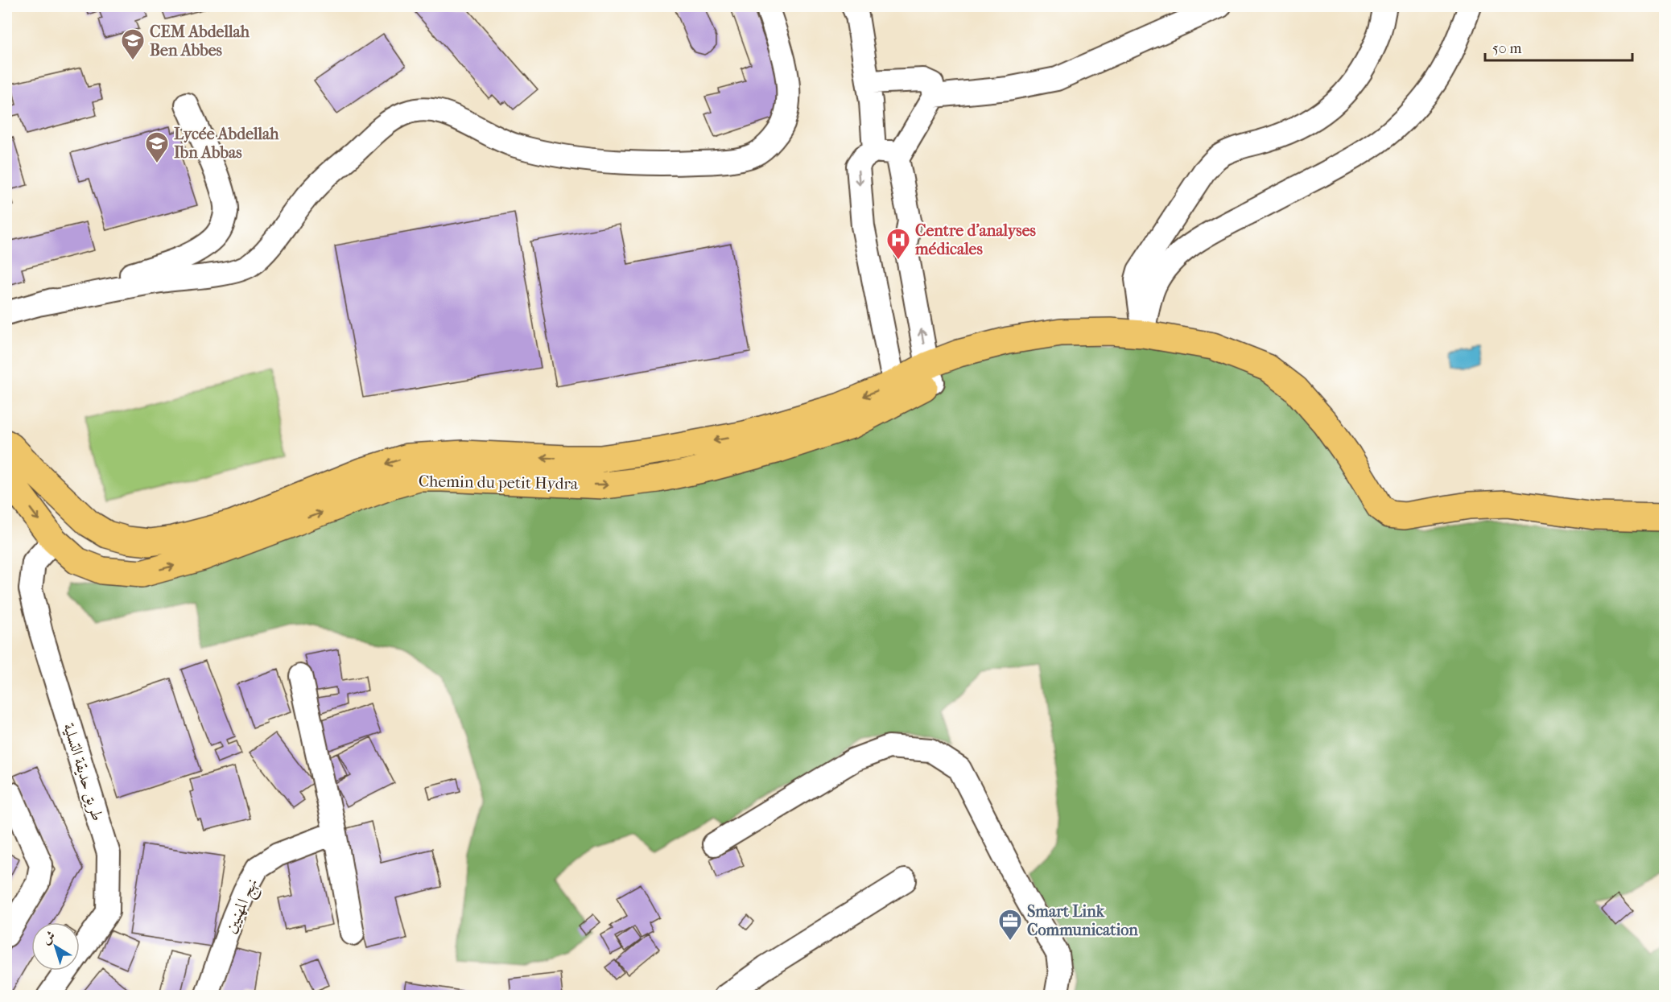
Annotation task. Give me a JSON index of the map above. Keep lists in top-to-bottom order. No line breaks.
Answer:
{"streets":{"main road":["Chemin du petit Hydra"],"street":["طريق حديقة التسلية","نهج المهنيين"]},"crossings":[["Chemin du petit Hydra","طريق حديقة التسلية"]],"places":{"school or university":["CEM Abdellah Ben Abbes","Lycée Abdellah Ibn Abbas"],"hospital":["Centre d'analyses médicales"],"office":["Smart Link Communication"]},"scale_bar":"50 m","north":"top left"}
